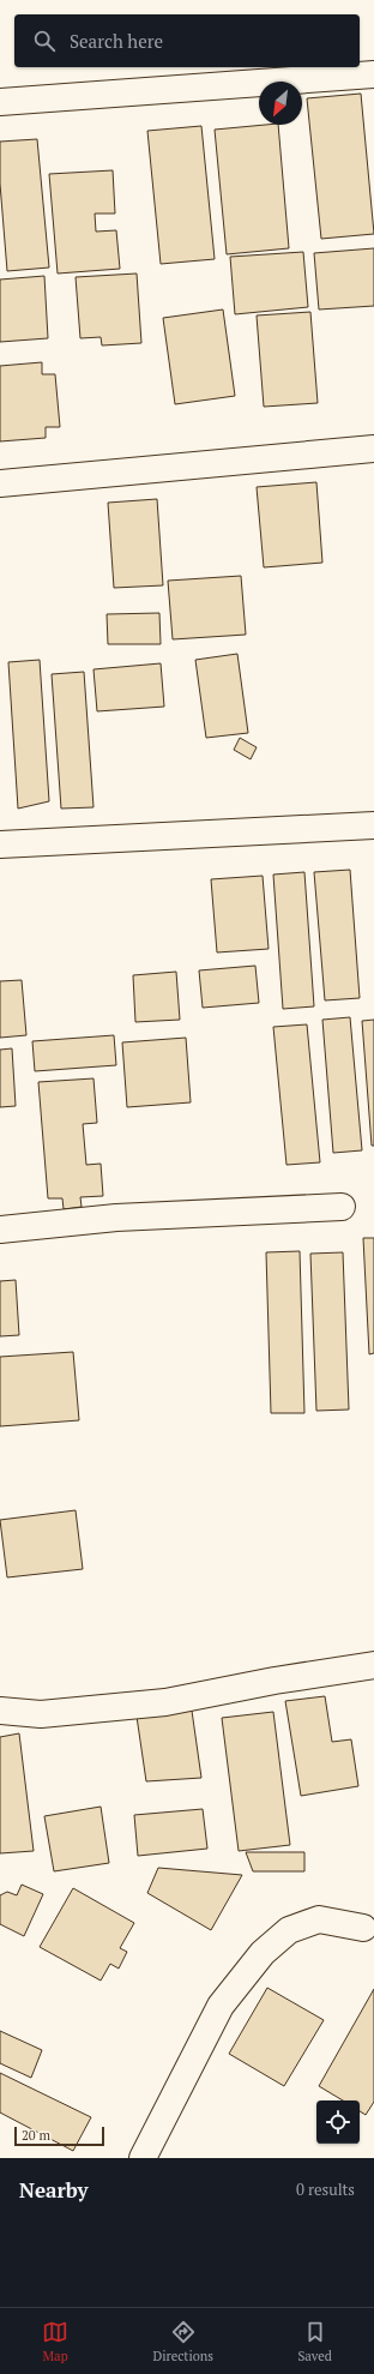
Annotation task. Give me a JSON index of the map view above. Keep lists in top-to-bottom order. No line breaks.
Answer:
{"scale_bar":"20 m","north":"bottom left","page":{"search":"Search here","scale":"20 m","heading":["Nearby","0 results"],"nav":["Map","Directions","Saved"]}}
